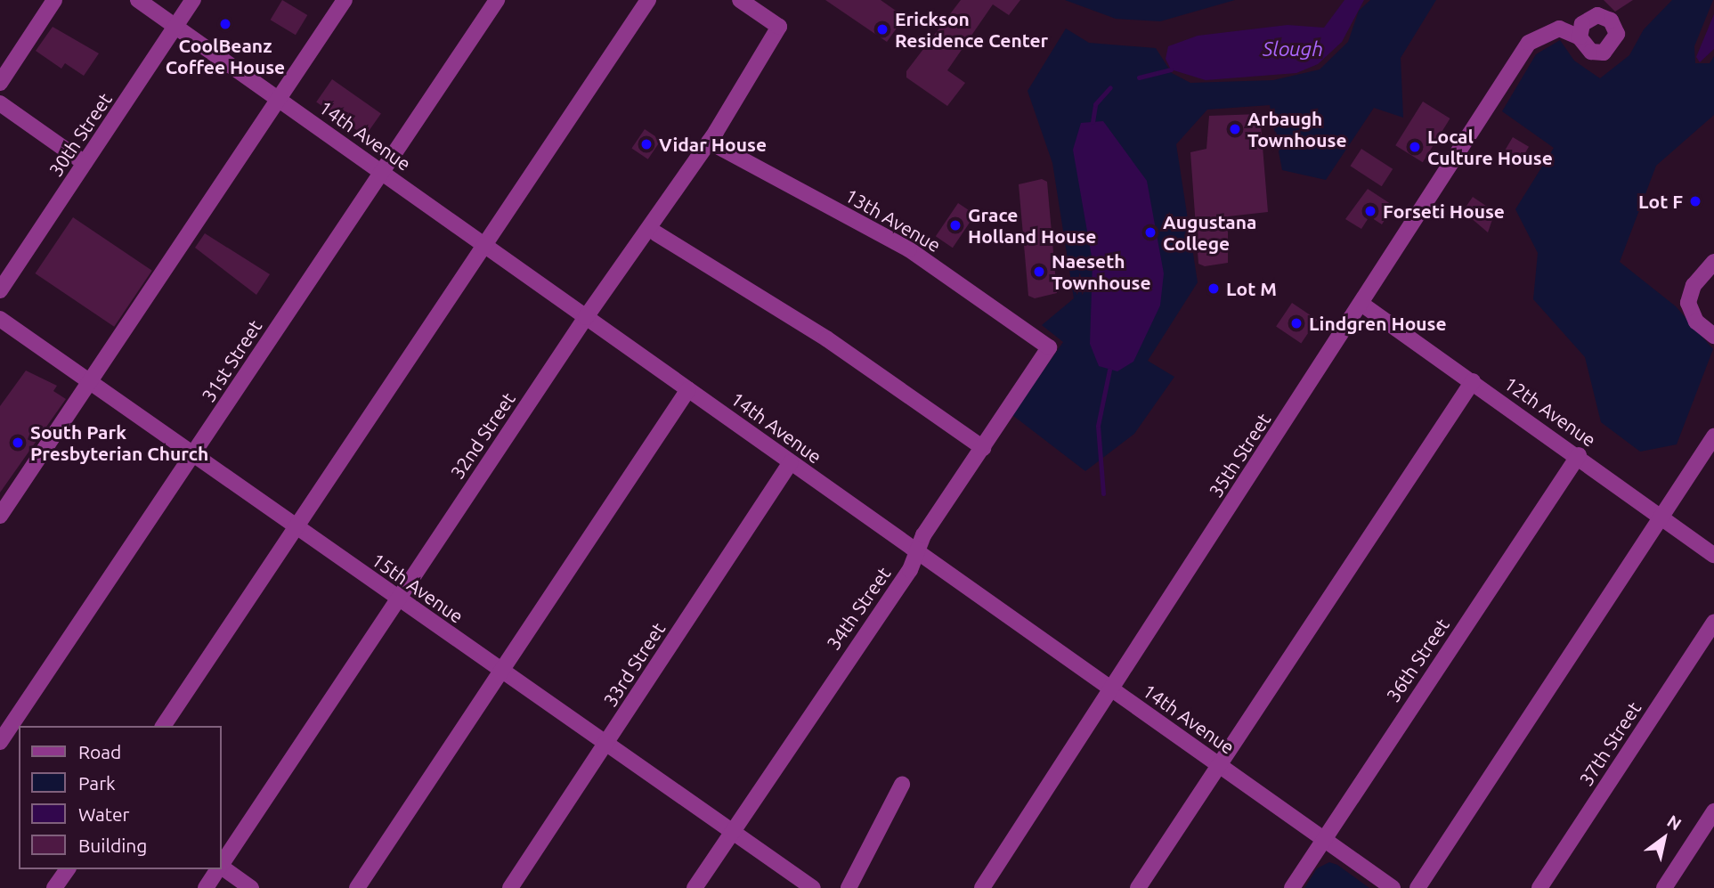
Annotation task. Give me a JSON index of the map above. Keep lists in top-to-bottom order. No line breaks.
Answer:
{"streets":{"street":["30th Street","14th Avenue","13th Avenue","31st Street","12th Avenue","32nd Street","35th Street","15th Avenue","34th Street","36th Street","33rd Street","37th Street"]},"crossings":[["30th Street","14th Avenue"],["14th Avenue","31st Street"],["14th Avenue","32nd Street"],["14th Avenue","35th Street"],["14th Avenue","34th Street"],["14th Avenue","36th Street"],["14th Avenue","33rd Street"],["13th Avenue","32nd Street"],["13th Avenue","34th Street"],["31st Street","15th Avenue"],["12th Avenue","35th Street"],["12th Avenue","36th Street"],["32nd Street","15th Avenue"],["15th Avenue","34th Street"],["15th Avenue","33rd Street"]],"water":["Slough"],"places":["CoolBeanz Coffee House","Erickson Residence Center","Arbaugh Townhouse","Vidar House","Local Culture House","Lot F","Forseti House","Grace Holland House","Augustana College","Naeseth Townhouse","Lot M","Lindgren House","South Park Presbyterian Church"],"legend":["Road","Park","Water","Building"],"north":"top right"}
